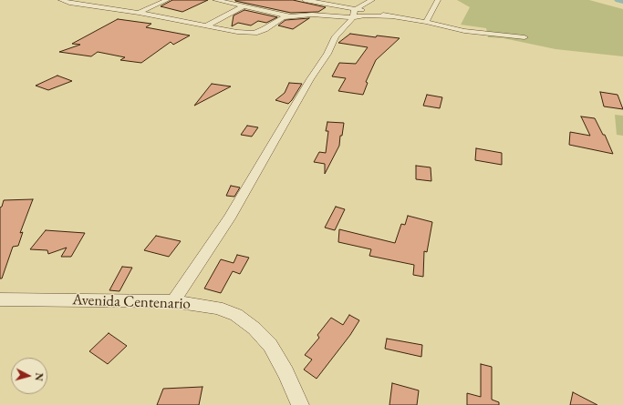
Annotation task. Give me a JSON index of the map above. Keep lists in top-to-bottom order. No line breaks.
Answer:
{"streets":{"street":["Avenida Centenario"]},"north":"right"}
